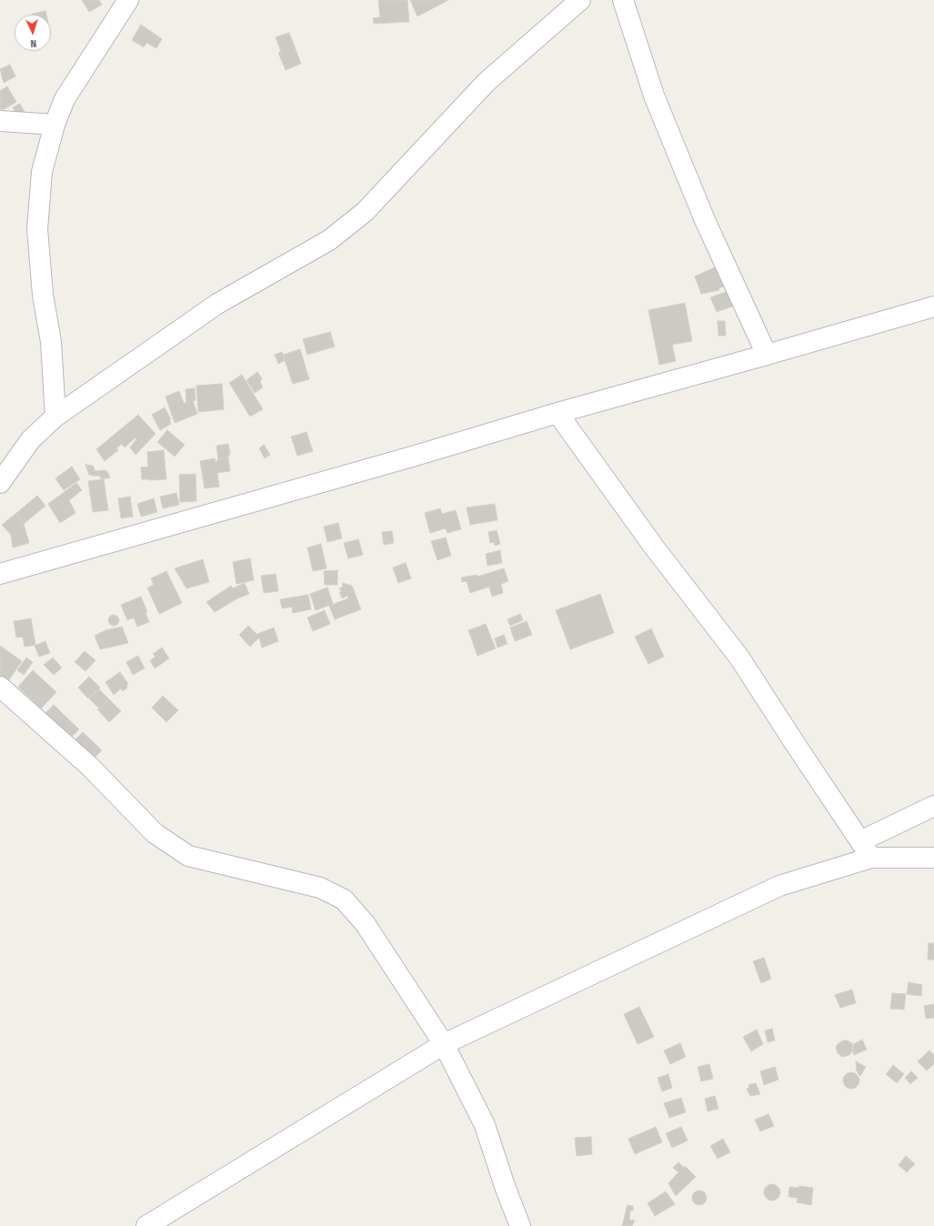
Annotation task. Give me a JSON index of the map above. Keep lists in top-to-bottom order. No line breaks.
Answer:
{"north":"bottom"}
